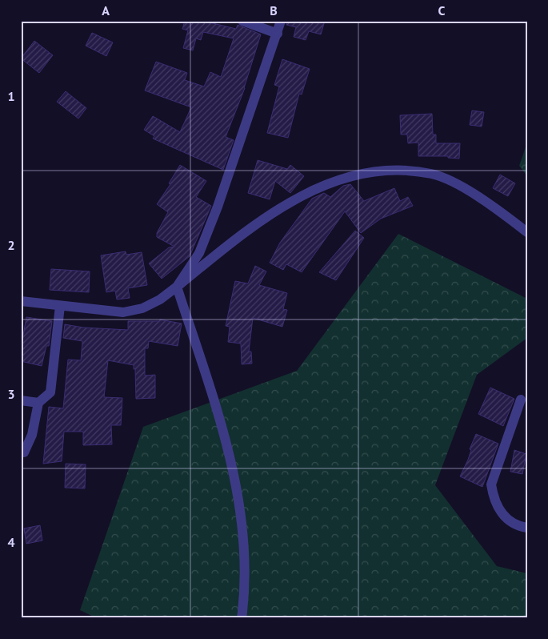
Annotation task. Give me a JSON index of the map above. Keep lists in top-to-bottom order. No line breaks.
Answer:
{"grid":{"columns":["A","B","C"],"rows":["1","2","3","4"]}}
